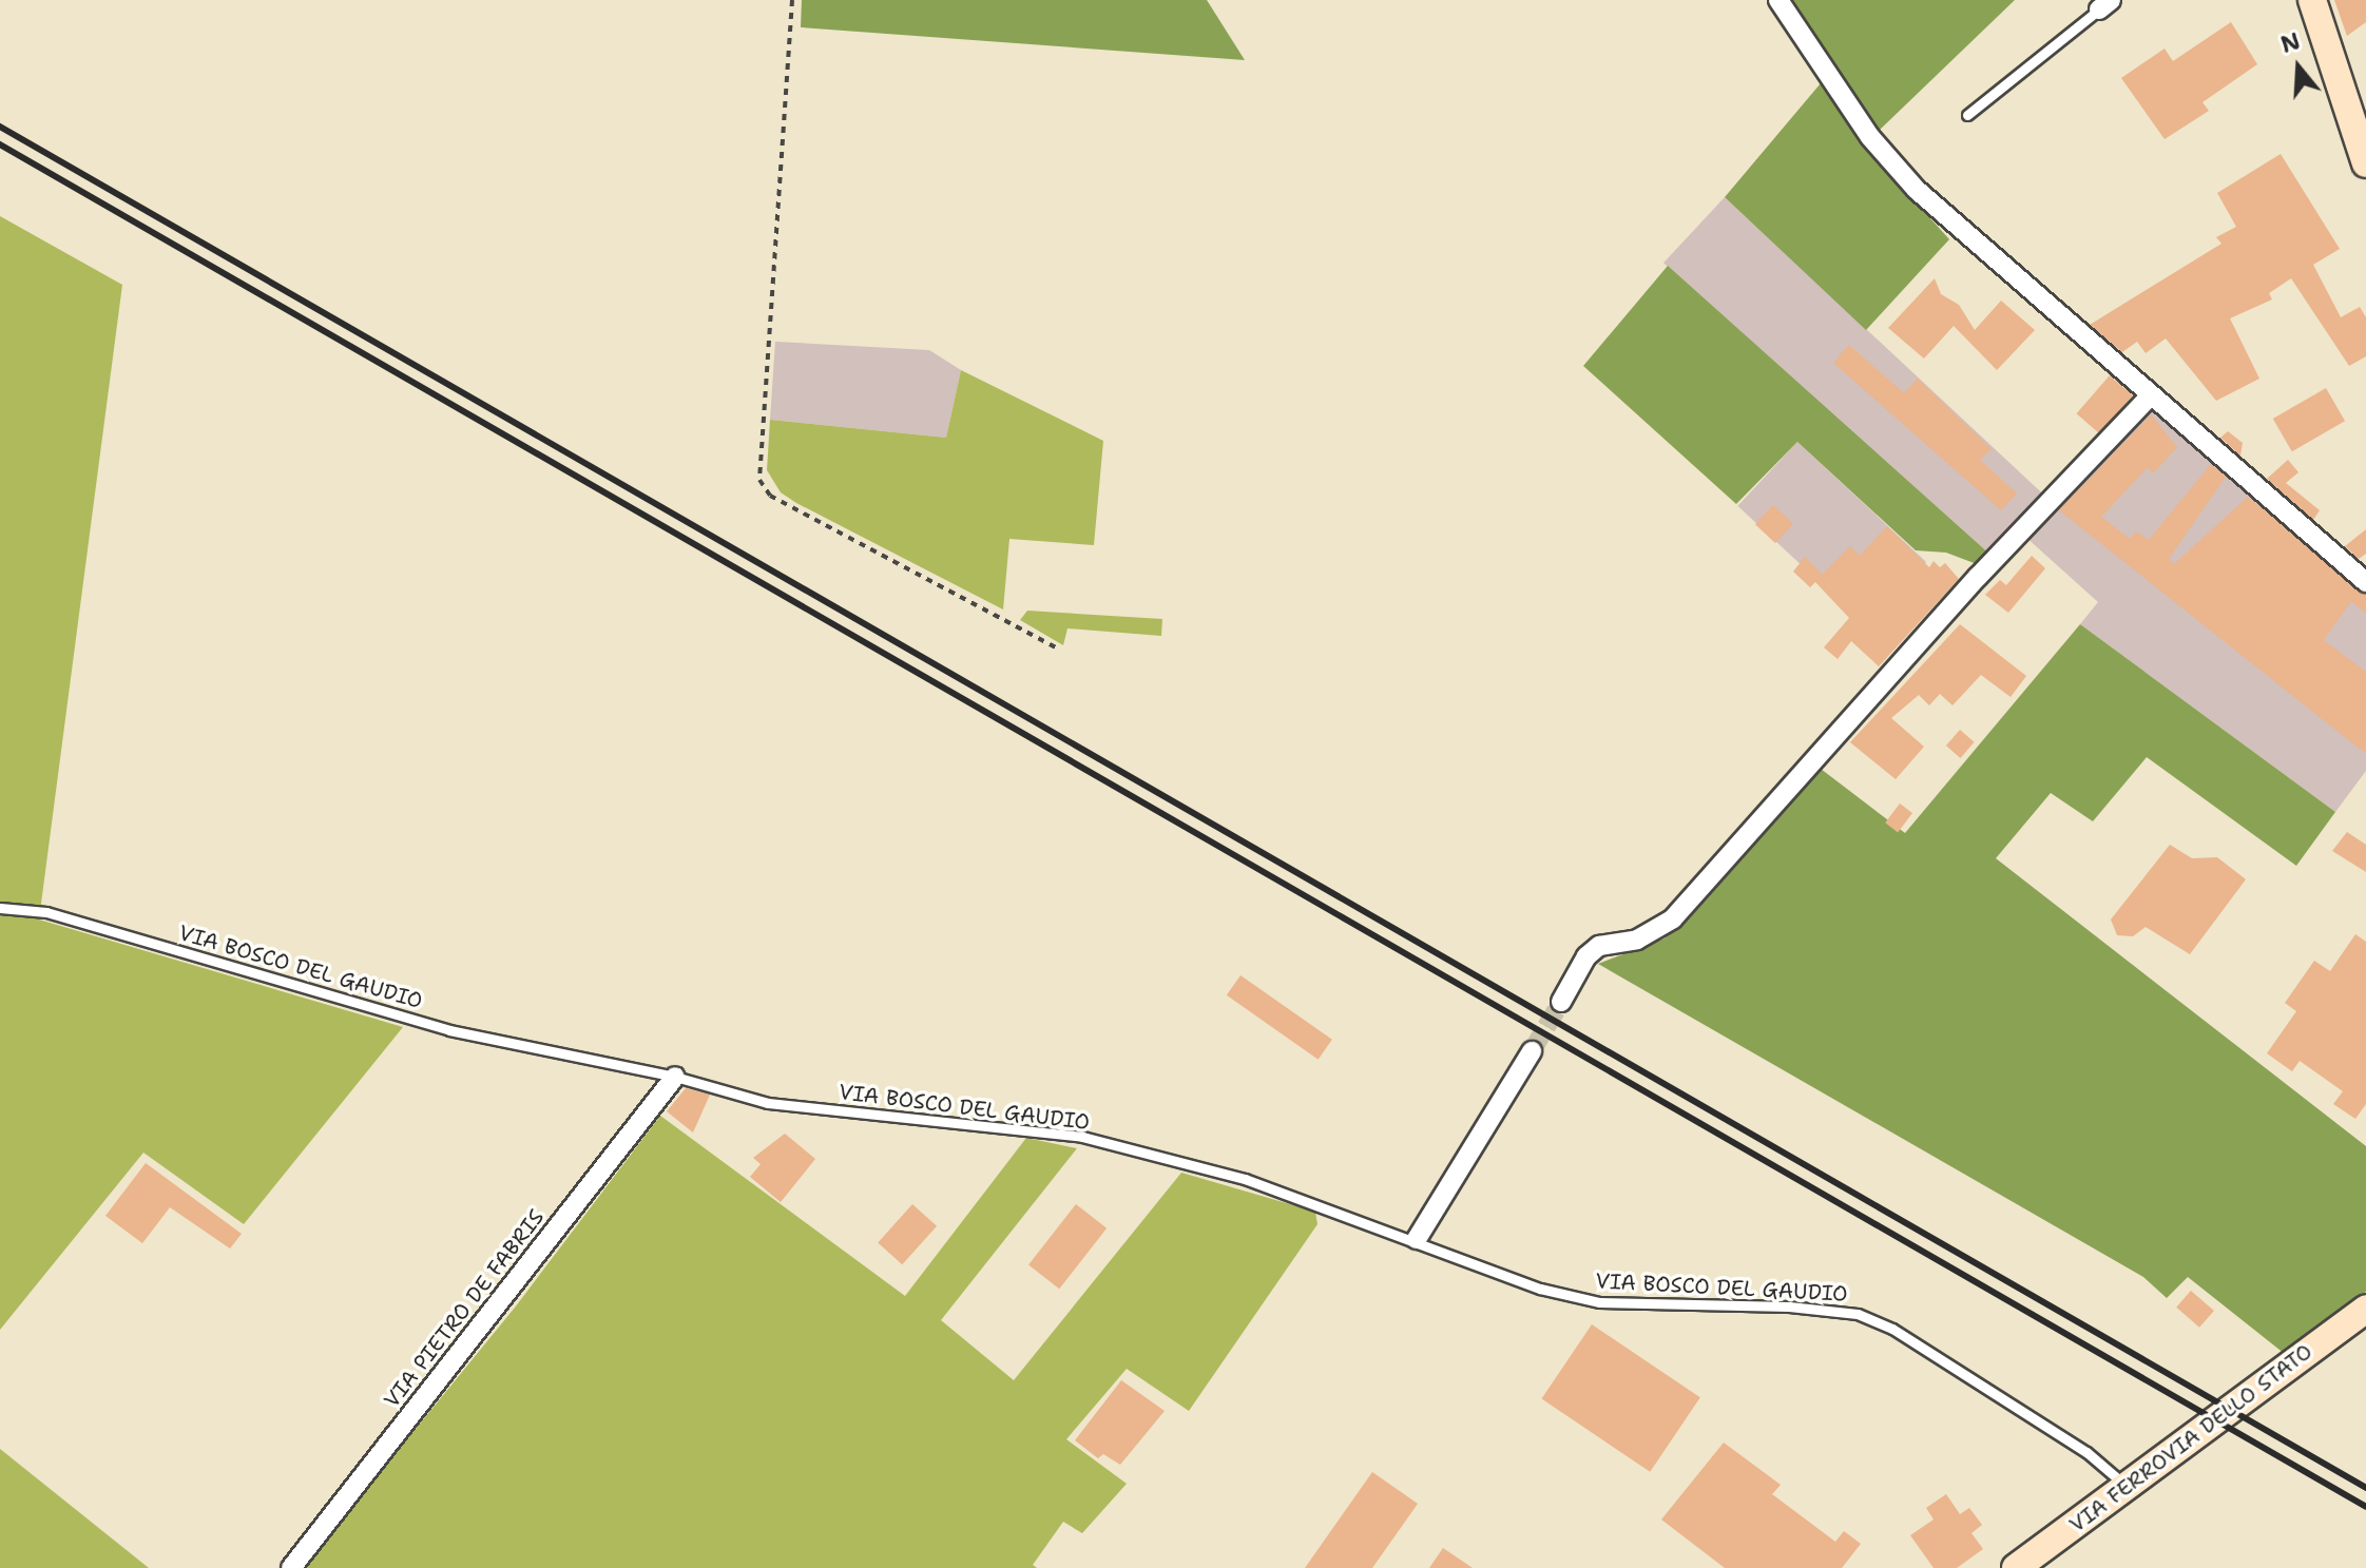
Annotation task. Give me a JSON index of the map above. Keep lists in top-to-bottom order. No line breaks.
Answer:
{"streets":{"main road":["VIA FERROVIA DELLO STATO"],"street":["VIA PIETRO DE FABRIS"],"lane":["VIA BOSCO DEL GAUDIO"]},"crossings":[["VIA BOSCO DEL GAUDIO","VIA PIETRO DE FABRIS"],["VIA BOSCO DEL GAUDIO","VIA FERROVIA DELLO STATO"]],"north":"top"}
